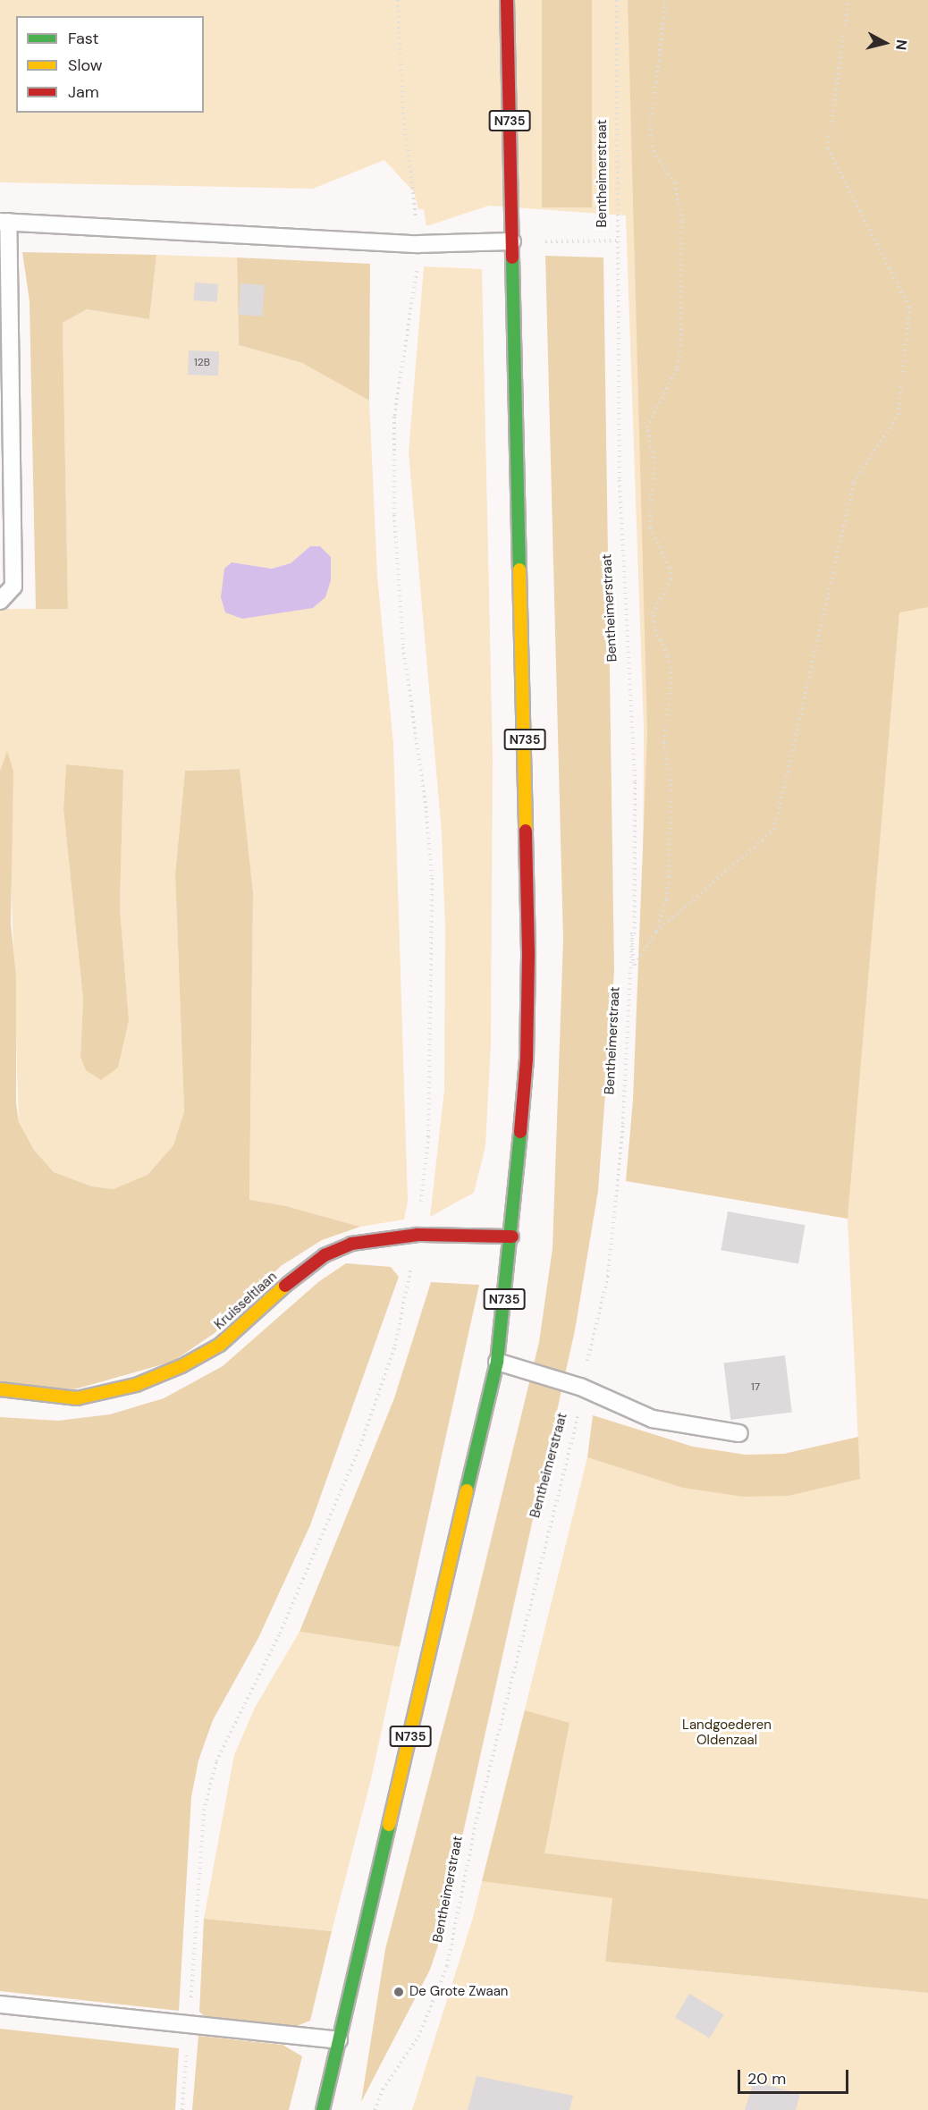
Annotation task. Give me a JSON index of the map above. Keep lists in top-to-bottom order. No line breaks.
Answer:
{"streets":{"main road":["N735","Kruisseltlaan"],"path":["Bentheimerstraat"]},"crossings":[["N735","Kruisseltlaan"]],"parks":["Landgoederen Oldenzaal"],"places":["De Grote Zwaan"],"house_numbers":["12B","17"],"legend":["Fast","Slow","Jam"],"scale_bar":"20 m","north":"right"}
